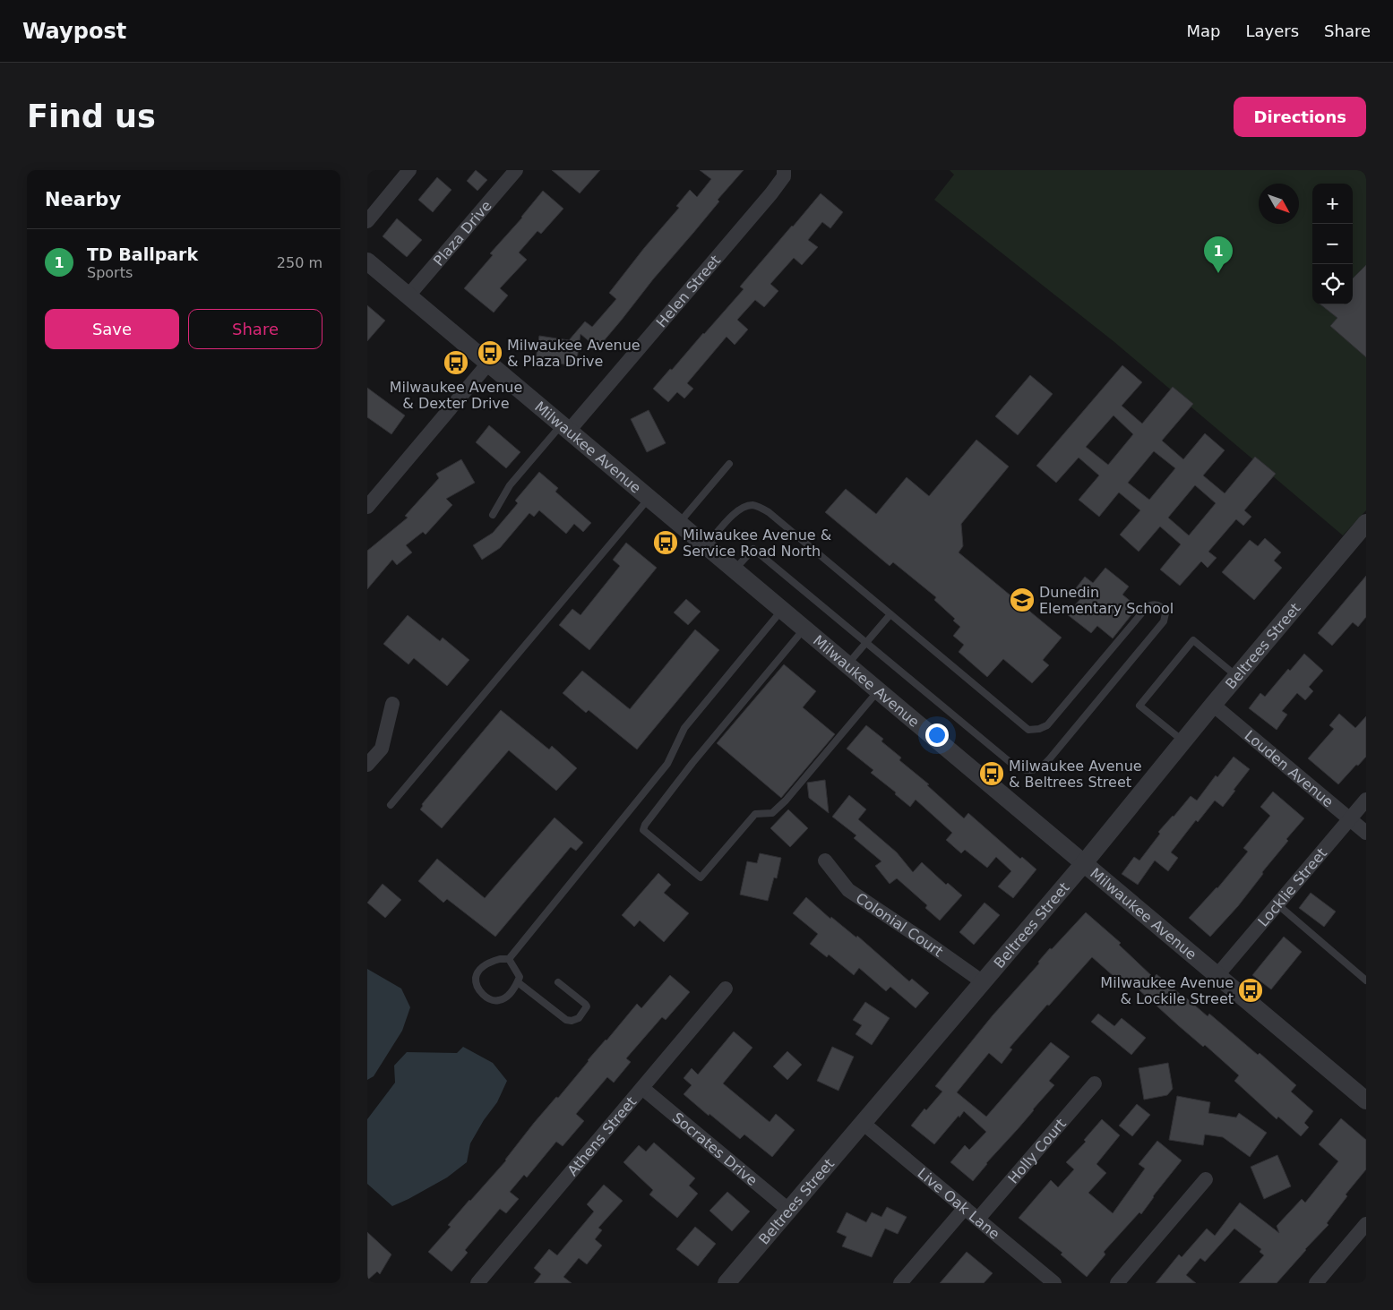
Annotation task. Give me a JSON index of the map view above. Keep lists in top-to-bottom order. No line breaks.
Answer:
{"streets":{"street":["Plaza Drive","Helen Street","Milwaukee Avenue","Beltrees Street","Louden Avenue","Locklie Street","Colonial Court","Athens Street","Socrates Drive","Holly Court","Live Oak Lane"]},"crossings":[["Plaza Drive","Milwaukee Avenue"],["Helen Street","Milwaukee Avenue"],["Milwaukee Avenue","Beltrees Street"],["Milwaukee Avenue","Locklie Street"],["Beltrees Street","Louden Avenue"],["Beltrees Street","Colonial Court"],["Beltrees Street","Socrates Drive"],["Beltrees Street","Live Oak Lane"],["Louden Avenue","Locklie Street"],["Athens Street","Socrates Drive"],["Holly Court","Live Oak Lane"]],"places":{"bus stop":["Milwaukee Avenue & Plaza Drive","Milwaukee Avenue & Dexter Drive","Milwaukee Avenue & Service Road North","Milwaukee Avenue & Beltrees Street","Milwaukee Avenue & Lockile Street"],"school or university":["Dunedin Elementary School"]},"north":"bottom right","page":{"header":"Waypost","nav":["Map","Layers","Share"],"buttons":["Directions",["Save","Share"]],"title":"Find us","heading":"Nearby","map_buttons":["+","−"],"list":[{"mark":"1","name":"TD Ballpark","note":"Sports","value":"250 m"}],"pins":"1"}}
